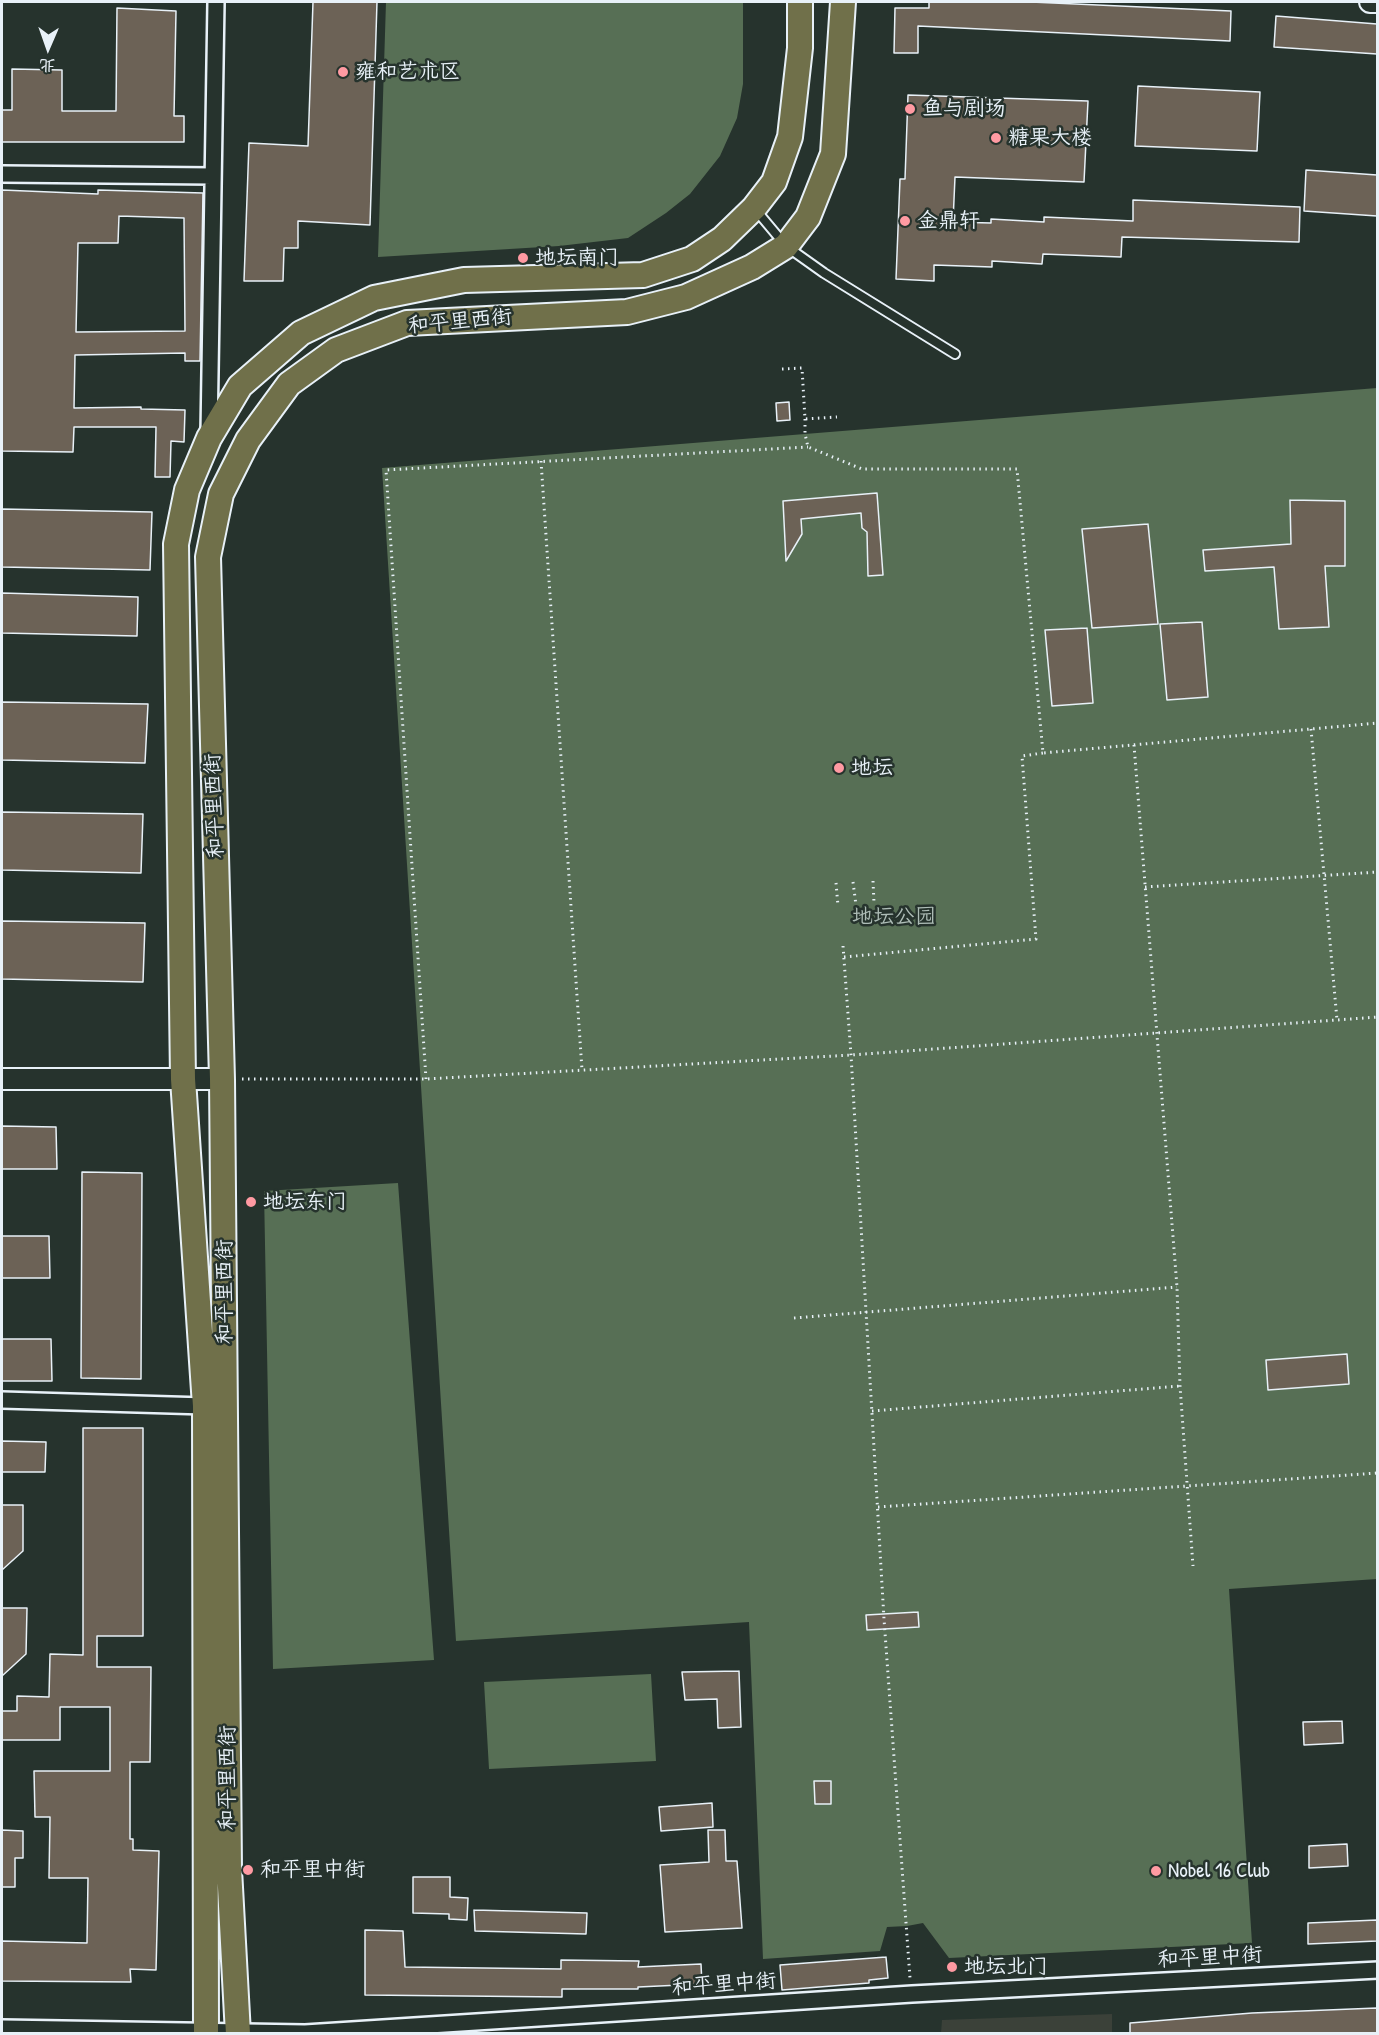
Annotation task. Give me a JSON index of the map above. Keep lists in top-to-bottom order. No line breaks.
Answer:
{"streets":{"main road":["和平里西街"],"street":["和平里中街"]},"crossings":[["和平里西街","和平里中街"]],"parks":["地坛公园"],"places":["雍和艺术区","鱼与剧场","糖果大楼","金鼎轩","地坛南门","地坛","地坛东门","和平里中街","Nobel 16 Club","地坛北门"],"north":"bottom"}
